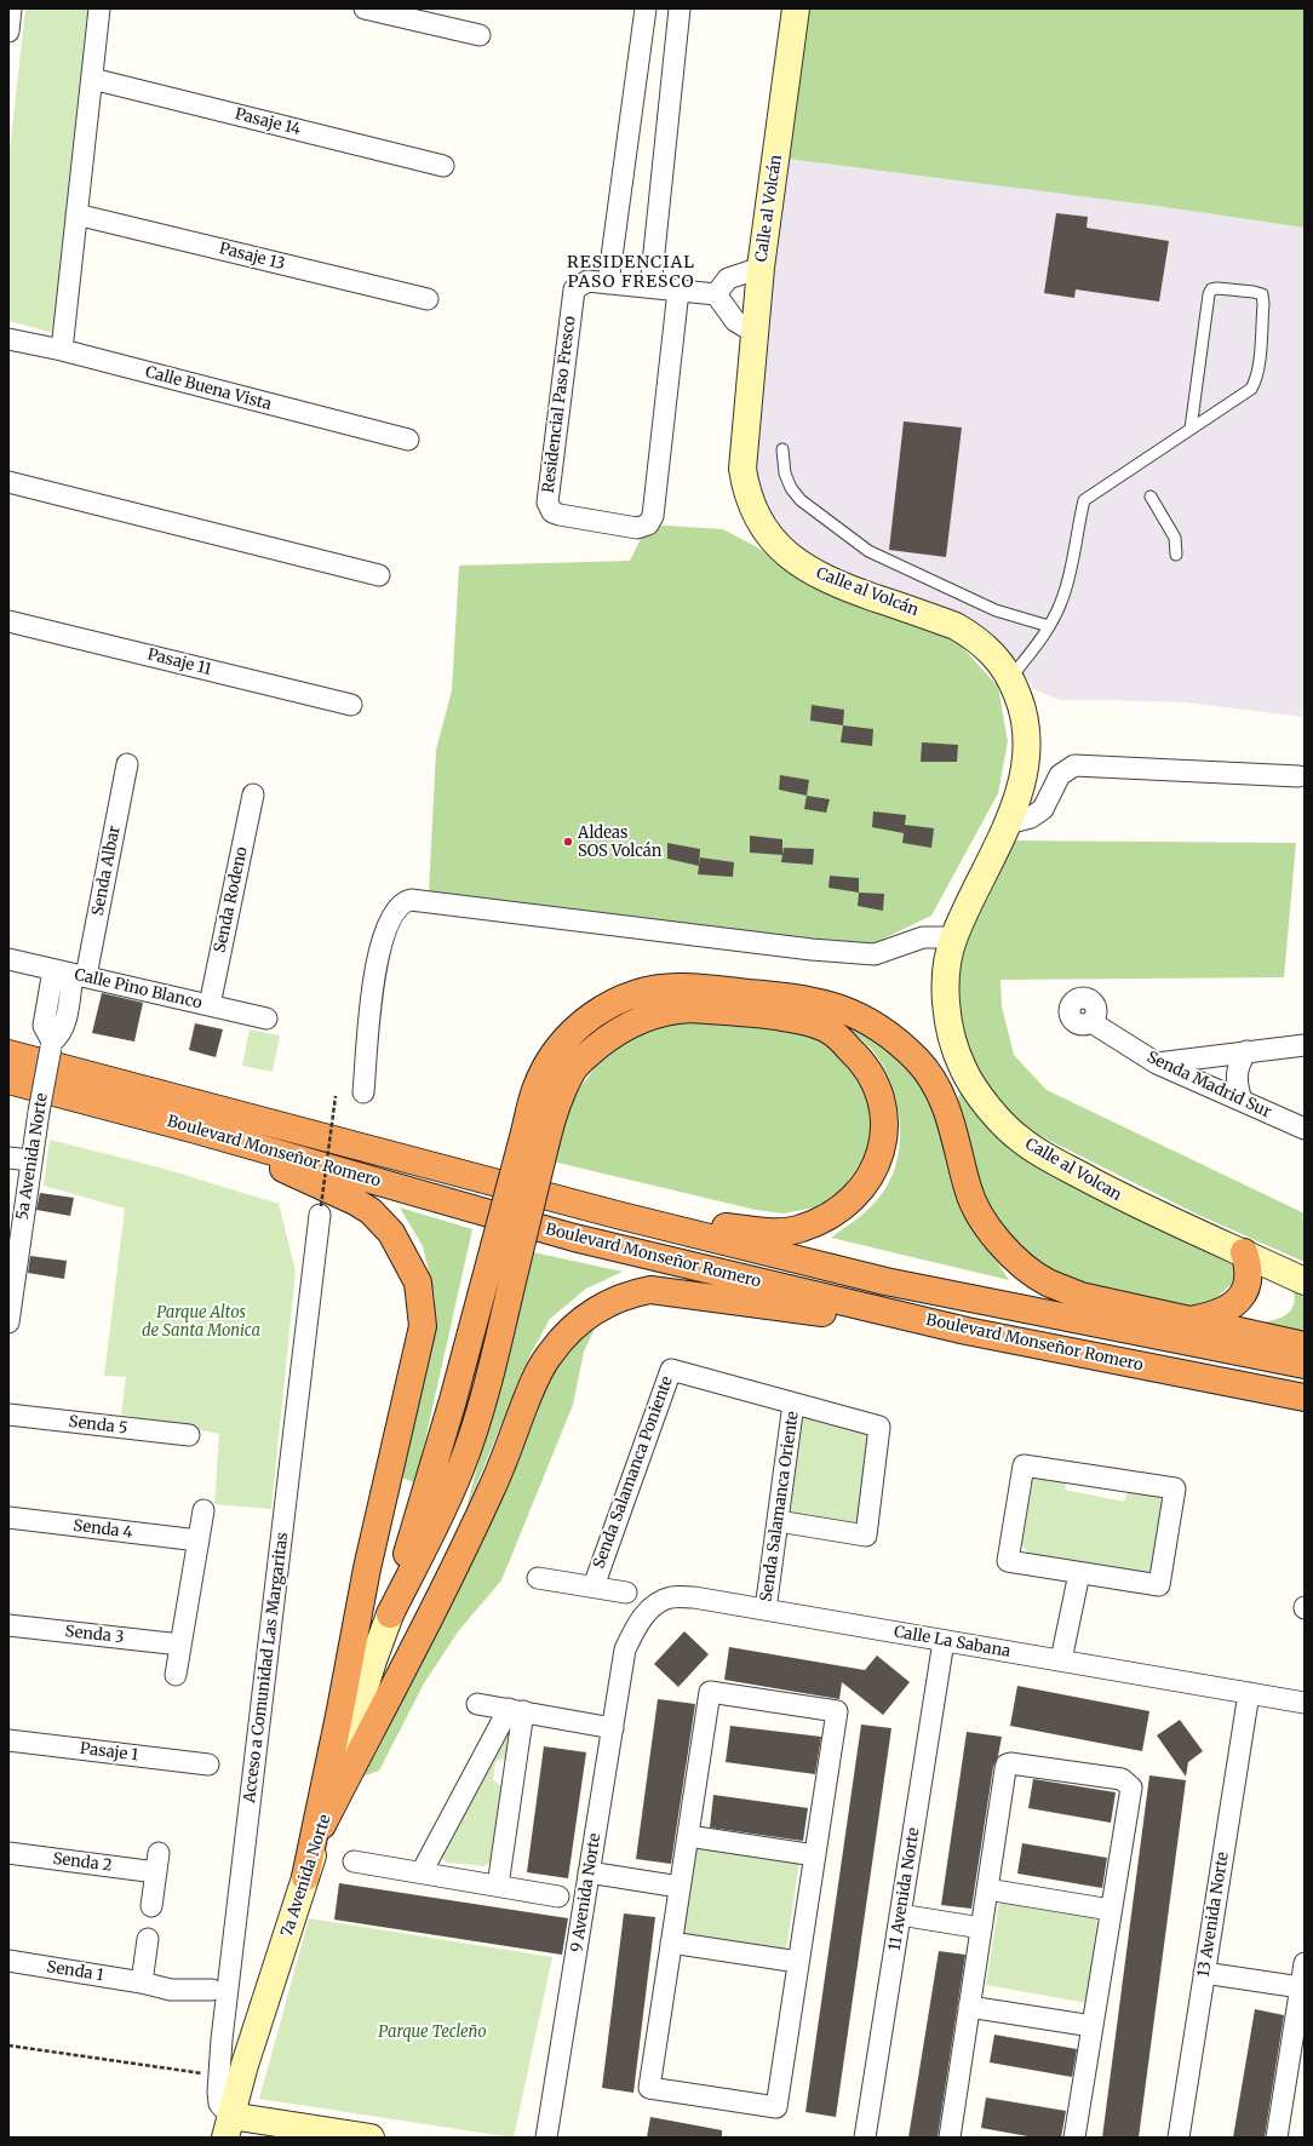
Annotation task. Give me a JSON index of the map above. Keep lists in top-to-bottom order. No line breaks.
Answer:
{"streets":{"highway":["Boulevard Monseñor Romero"],"street":["Pasaje 14","Calle al Volcán","Pasaje 13","Calle Buena Vista","Residencial Paso Fresco","Pasaje 11","Senda Albar","Senda Rodeno","Calle Pino Blanco","Senda Madrid Sur","5a Avenida Norte","Calle al Volcan","Senda 5","Senda Salamanca Poniente","Senda Salamanca Oriente","Senda 4","Senda 3","Calle La Sabana","Acceso a Comunidad Las Margaritas","Pasaje 1","Senda 2","7a Avenida Norte","11 Avenida Norte","9 Avenida Norte","13 Avenida Norte","Senda 1"]},"crossings":[["Calle al Volcán","Calle al Volcan"],["Senda Albar","Calle Pino Blanco"],["Senda Albar","5a Avenida Norte"],["Senda Rodeno","Calle Pino Blanco"],["Calle Pino Blanco","5a Avenida Norte"],["Senda Salamanca Poniente","Senda Salamanca Oriente"],["Senda Salamanca Oriente","Calle La Sabana"],["Calle La Sabana","11 Avenida Norte"],["Calle La Sabana","9 Avenida Norte"],["Calle La Sabana","13 Avenida Norte"],["Acceso a Comunidad Las Margaritas","7a Avenida Norte"]],"districts":["RESIDENCIAL PASO FRESCO"],"parks":["Parque Altos de Santa Monica","Parque Tecleño"],"places":["Aldeas SOS Volcán"]}
